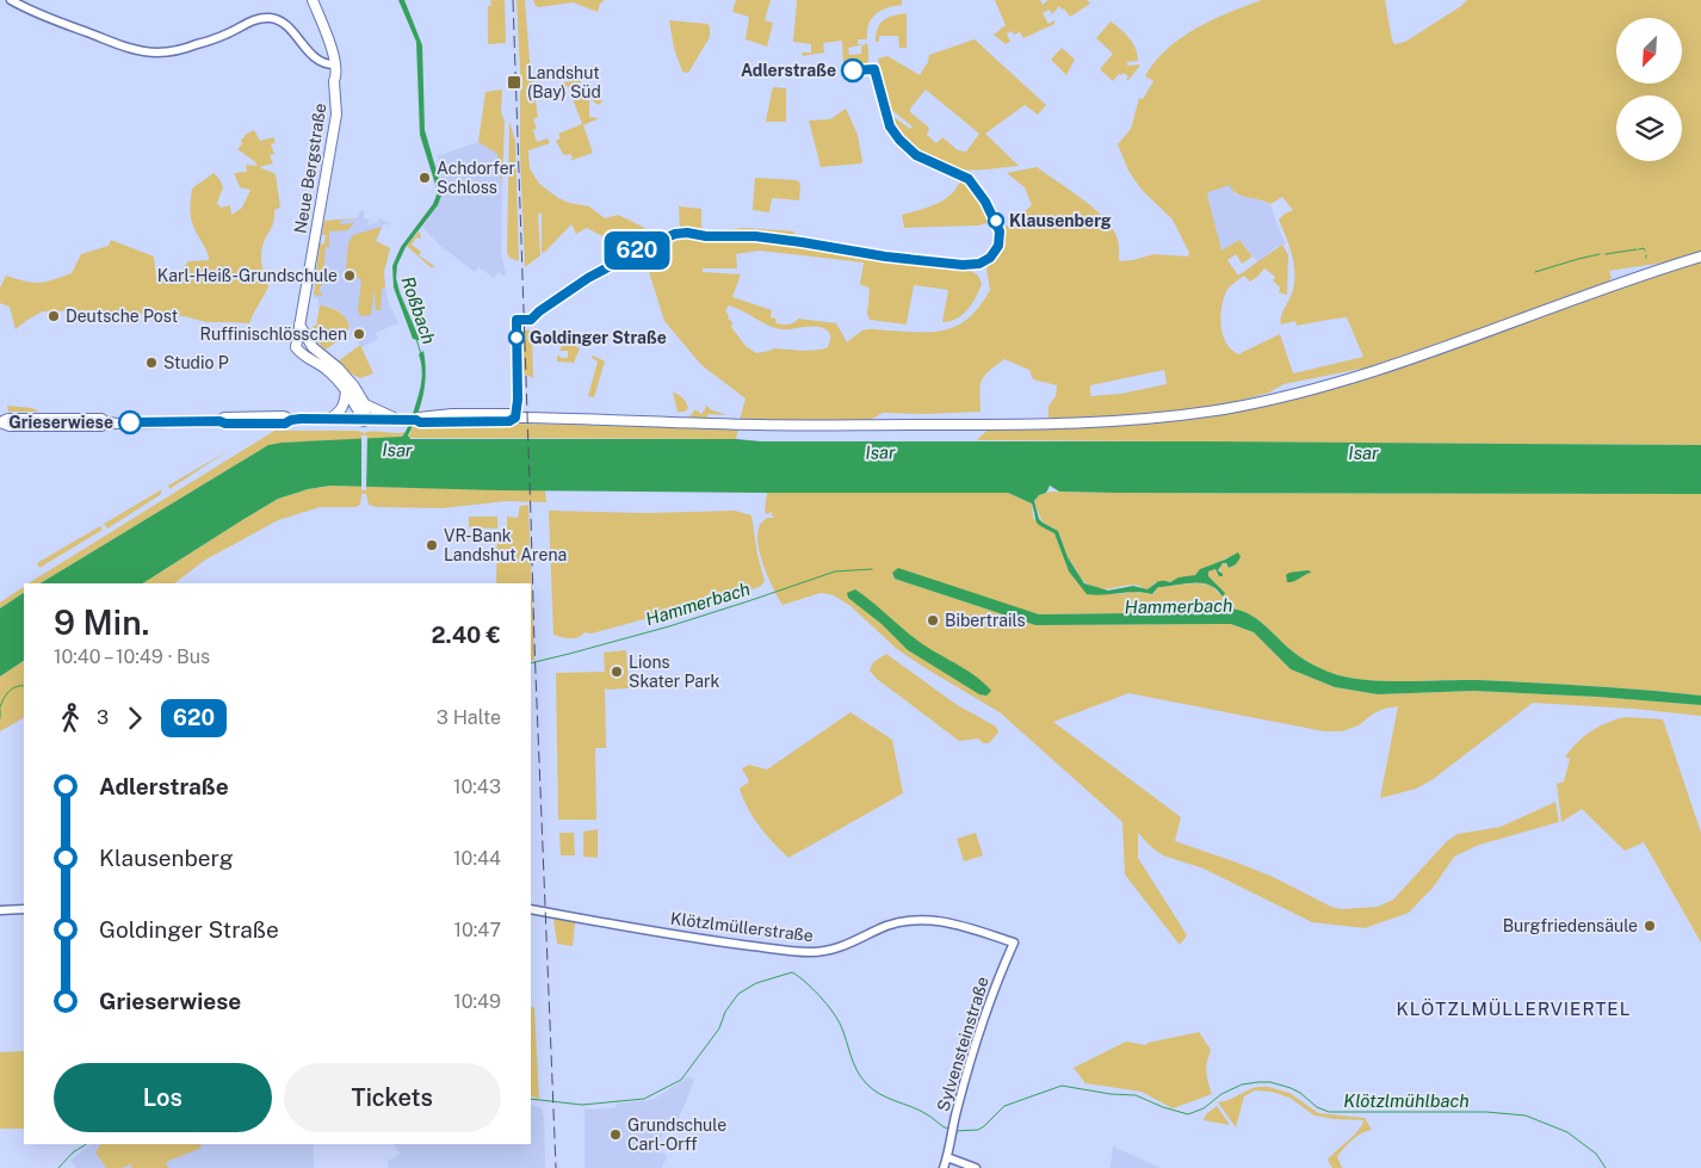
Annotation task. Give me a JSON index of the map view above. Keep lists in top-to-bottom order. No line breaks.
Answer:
{"streets":{"main road":["Neue Bergstraße"],"street":["Klötzlmüllerstraße","Sylvensteinstraße"]},"crossings":[["Klötzlmüllerstraße","Sylvensteinstraße"]],"districts":["KLÖTZLMÜLLERVIERTEL"],"water":["Roßbach","Isar","Hammerbach","Klötzlmühlbach"],"places":{"other":["Adlerstraße","Achdorfer Schloss","Klausenberg","Karl-Heiß-Grundschule","Deutsche Post","Ruffinischlösschen","Goldinger Straße","Studio P","Grieserwiese","VR-Bank Landshut Arena","Bibertrails","Lions Skater Park","Burgfriedensäule","Grundschule Carl-Orff"],"transit":["Landshut (Bay) Süd"]},"lines":["bus line 620"],"north":"bottom left","page":{"on_map":"620","heading":["9 Min.","10:40 – 10:49 · Bus","2.40 €"],"legs":["3","620","3 Halte"],"list":[{"name":"Adlerstraße","value":"10:43"},{"name":"Klausenberg","value":"10:44"},{"name":"Goldinger Straße","value":"10:47"},{"name":"Grieserwiese","value":"10:49"}],"buttons":["Los","Tickets"]}}
